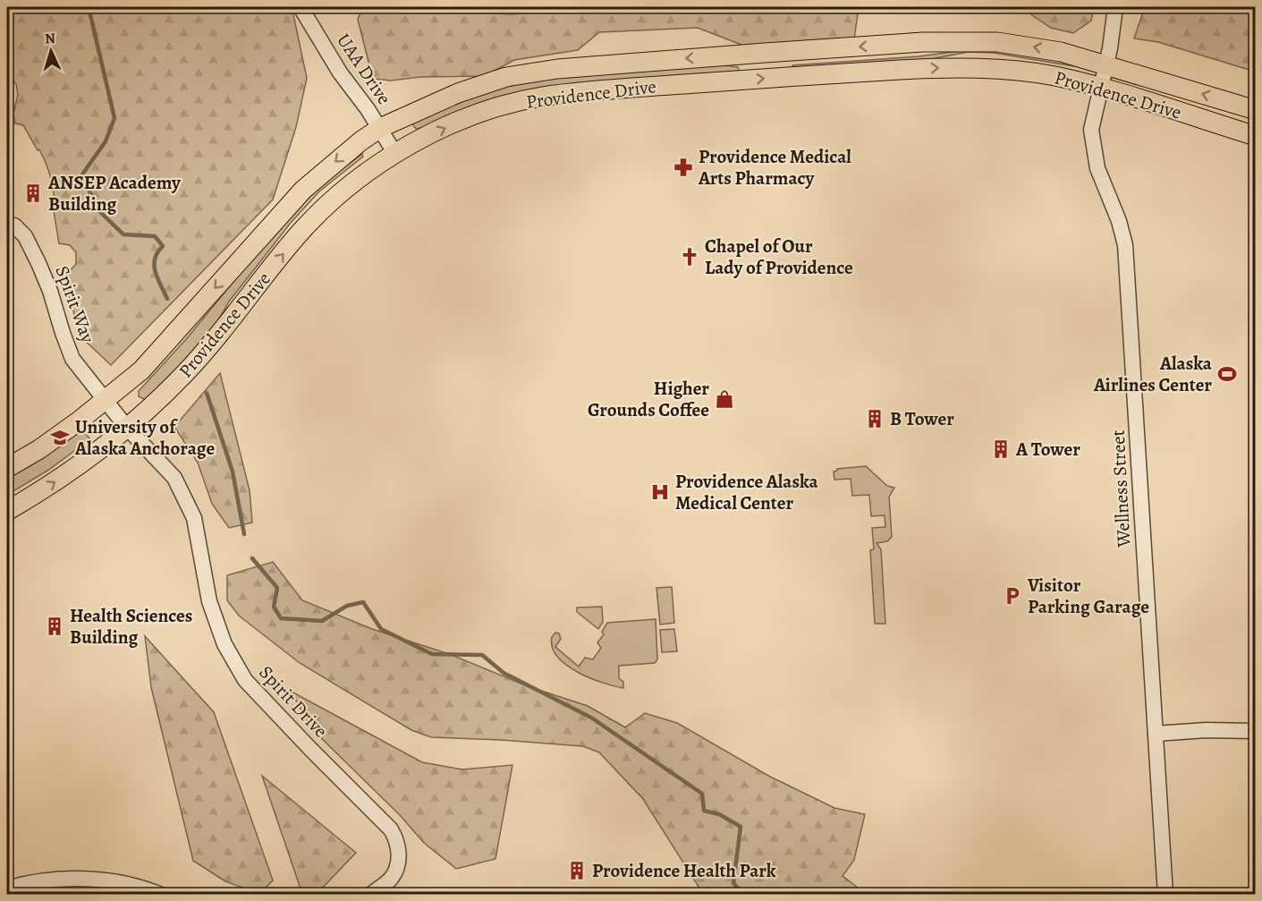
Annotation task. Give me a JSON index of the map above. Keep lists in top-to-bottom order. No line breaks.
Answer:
{"streets":{"main road":["Providence Drive"],"street":["UAA Drive","Spirit Way","Wellness Street","Spirit Drive"]},"crossings":[["UAA Drive","Providence Drive"],["Providence Drive","Spirit Way"],["Providence Drive","Wellness Street"],["Providence Drive","Spirit Drive"],["Spirit Way","Spirit Drive"]],"places":{"pharmacy":["Providence Medical Arts Pharmacy"],"building":["ANSEP Academy Building","B Tower","A Tower","Health Sciences Building","Providence Health Park"],"church":["Chapel of Our Lady of Providence"],"sports":["Alaska Airlines Center"],"shop":["Higher Grounds Coffee"],"school or university":["University of Alaska Anchorage"],"hospital":["Providence Alaska Medical Center"],"parking":["Visitor Parking Garage"]},"north":"top"}
